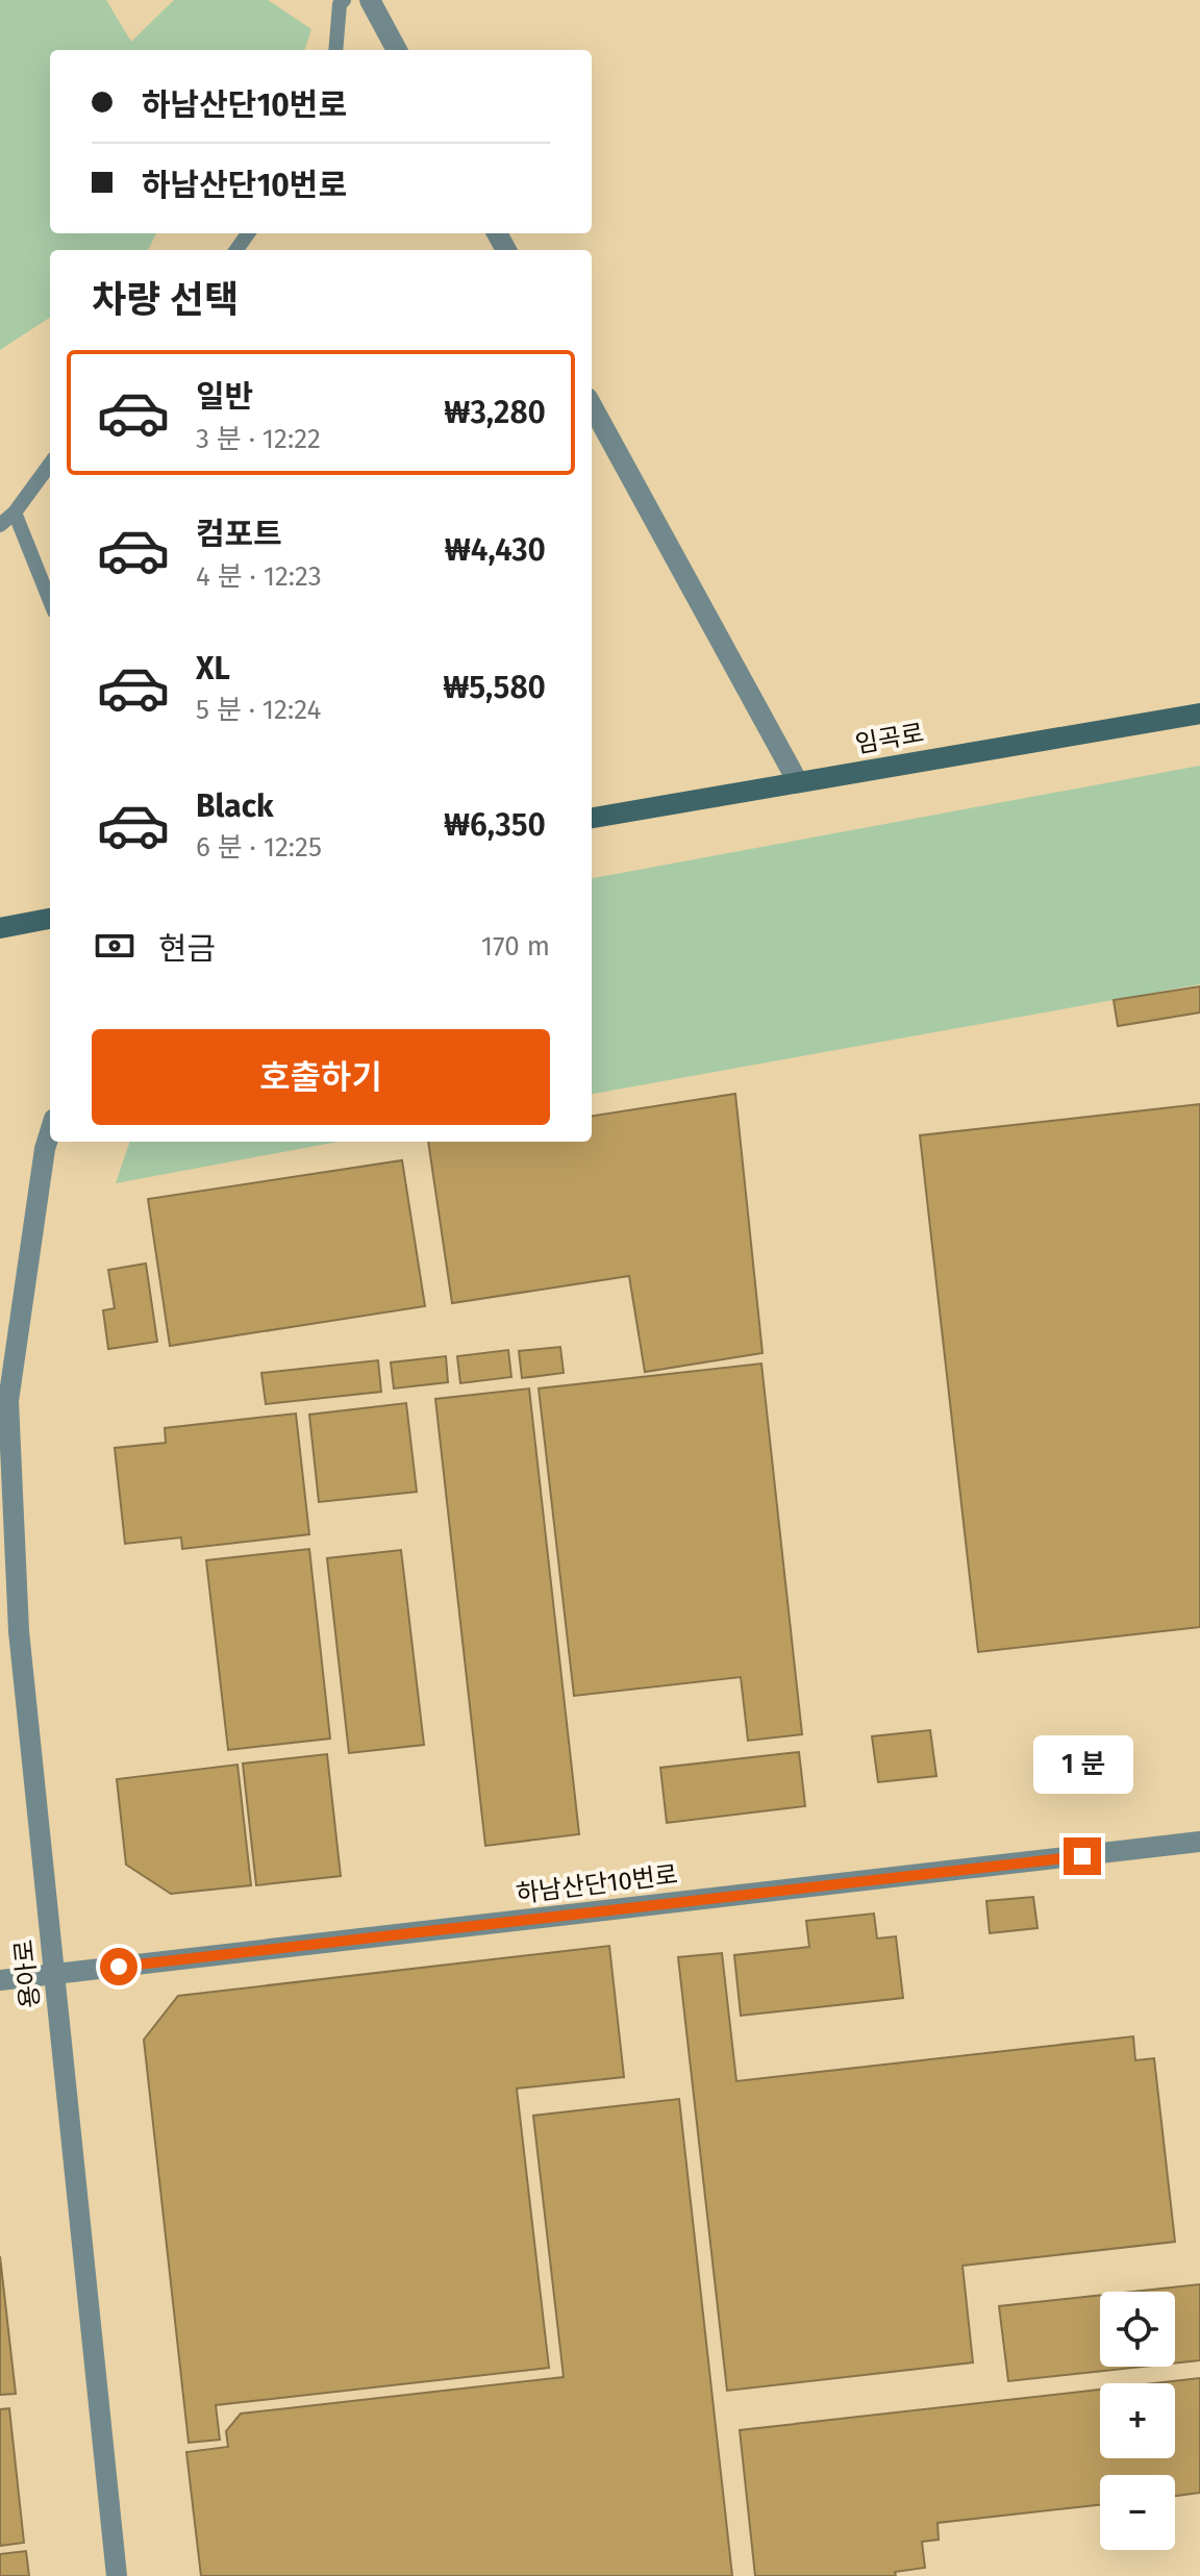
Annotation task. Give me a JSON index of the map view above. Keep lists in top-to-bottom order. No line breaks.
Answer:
{"streets":{"main road":["임곡로"],"street":["하남산단10번로","용아로"]},"crossings":[["하남산단10번로","용아로"]],"page":{"banner":["하남산단10번로","하남산단10번로"],"heading":"차량 선택","list":[{"name":"일반","note":"3 분 · 12:22","value":"₩3,280"},{"name":"컴포트","note":"4 분 · 12:23","value":"₩4,430"},{"name":"XL","note":"5 분 · 12:24","value":"₩5,580"},{"name":"Black","note":"6 분 · 12:25","value":"₩6,350"}],"pay":["현금","170 m"],"buttons":"호출하기","bubble":"1 분","map_buttons":["+","−"]}}
